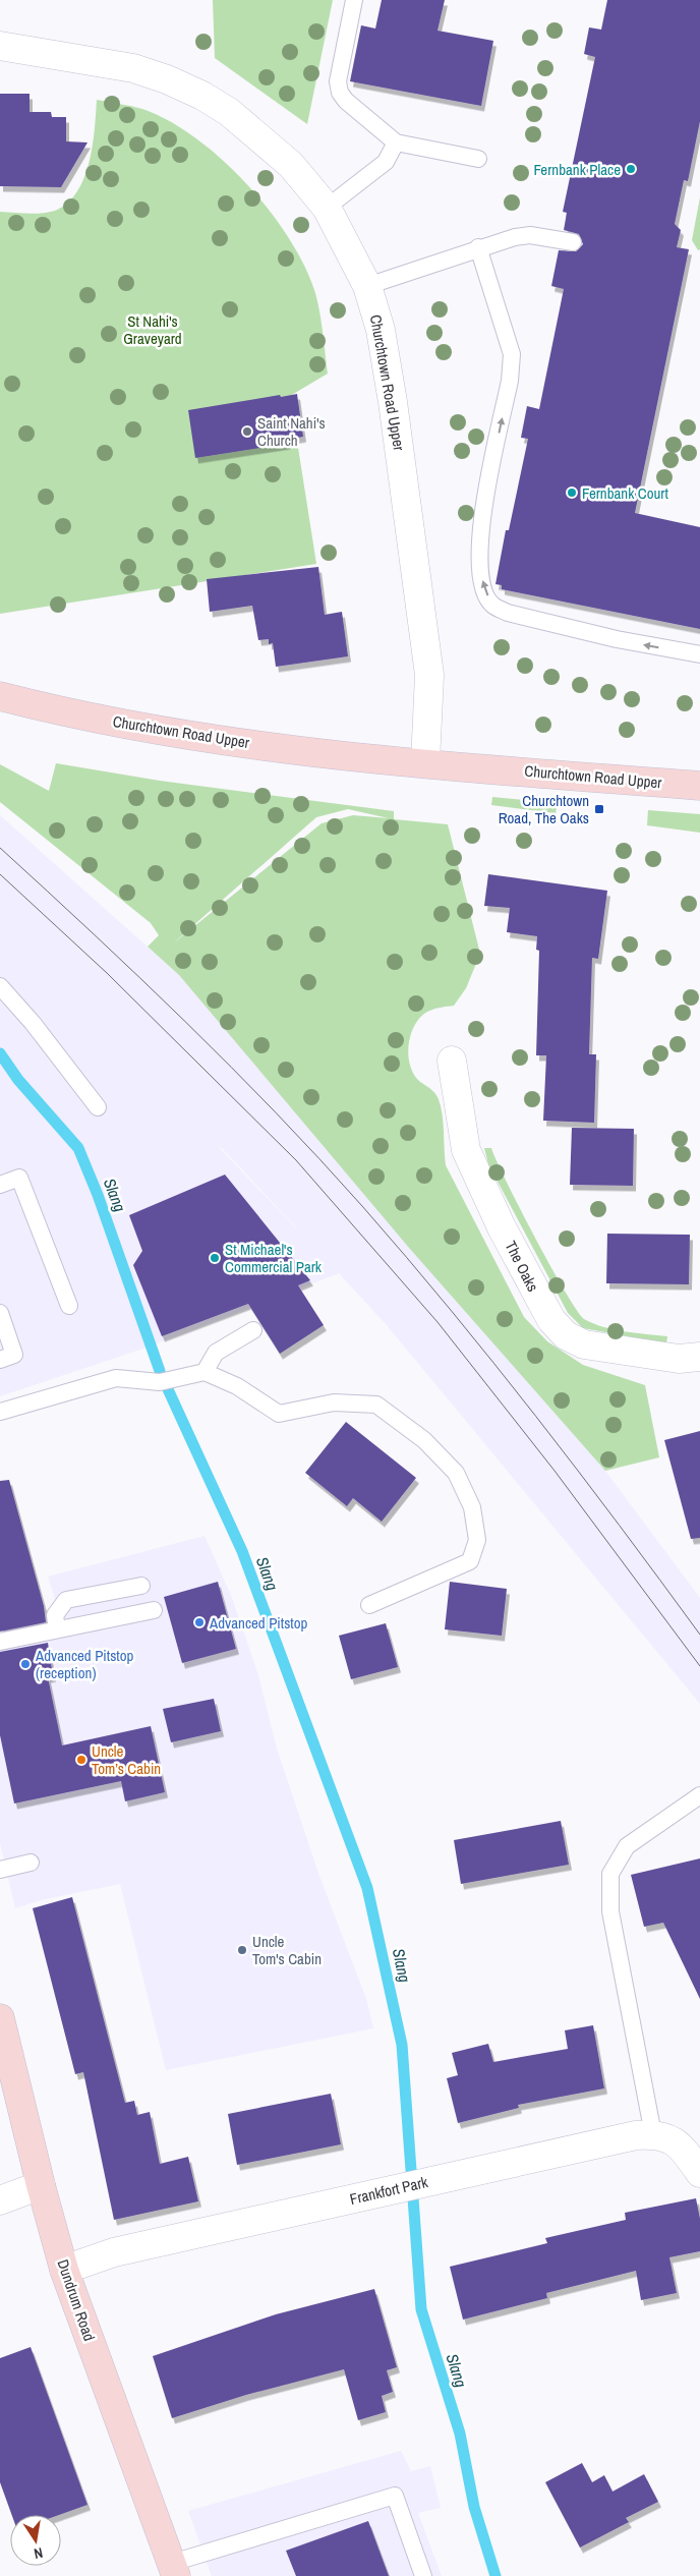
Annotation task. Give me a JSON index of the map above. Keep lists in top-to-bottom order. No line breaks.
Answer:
{"streets":{"main road":["Churchtown Road Upper","Dundrum Road"],"street":["The Oaks","Frankfort Park"]},"crossings":[["Frankfort Park","Dundrum Road"]],"water":["Slang"],"parks":["St Nahi's Graveyard"],"places":{"other":["Fernbank Place","Saint Nahi's Church","Fernbank Court","St Michael's Commercial Park","Advanced Pitstop","Advanced Pitstop (reception)","Uncle Tom’s Cabin","Uncle Tom's Cabin"],"transit":["Churchtown Road, The Oaks"]},"north":"bottom"}
